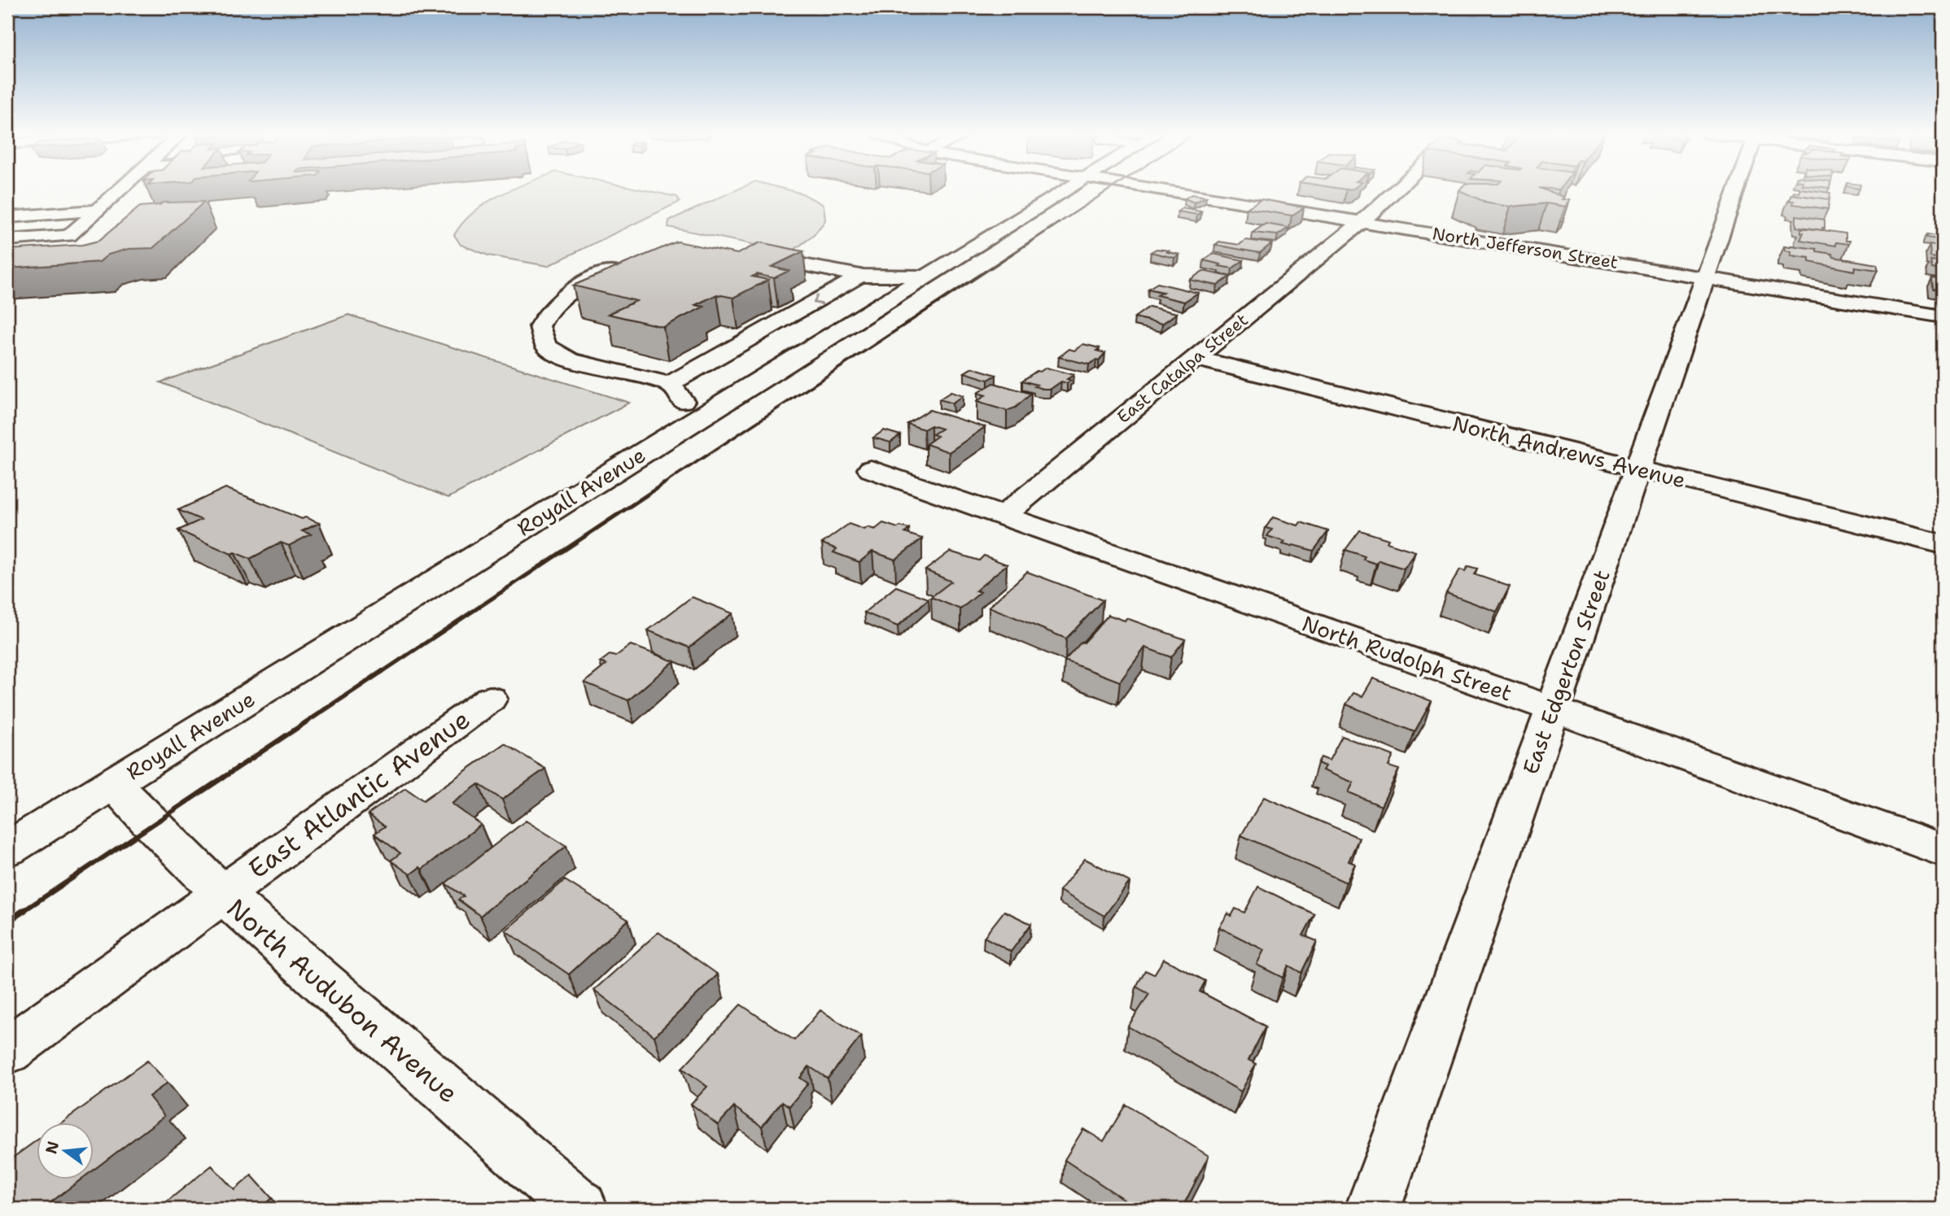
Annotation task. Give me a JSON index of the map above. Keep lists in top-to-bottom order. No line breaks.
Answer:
{"streets":{"street":["North Jefferson Street","East Catalpa Street","North Andrews Avenue","Royall Avenue","North Rudolph Street","East Edgerton Street","East Atlantic Avenue","North Audubon Avenue"]},"crossings":[["North Jefferson Street","East Catalpa Street"],["North Jefferson Street","East Edgerton Street"],["East Catalpa Street","North Andrews Avenue"],["East Catalpa Street","North Rudolph Street"],["North Andrews Avenue","East Edgerton Street"],["Royall Avenue","North Audubon Avenue"],["North Rudolph Street","East Edgerton Street"],["East Atlantic Avenue","North Audubon Avenue"]],"north":"left"}
